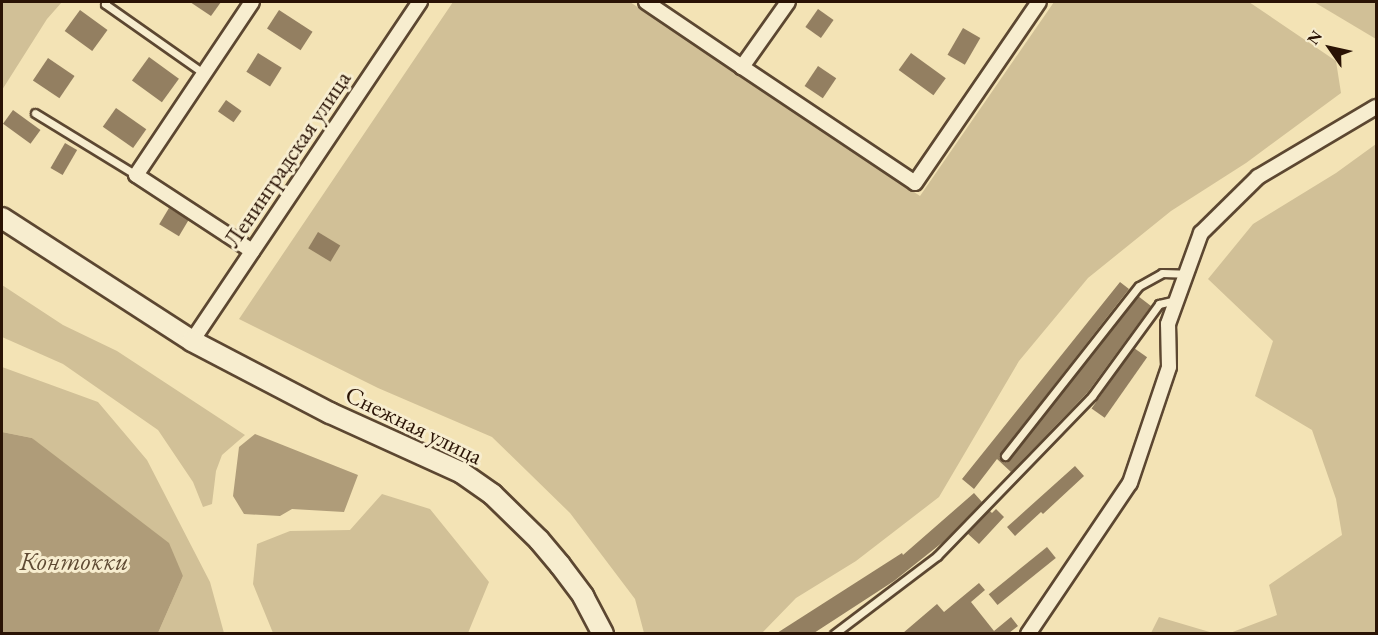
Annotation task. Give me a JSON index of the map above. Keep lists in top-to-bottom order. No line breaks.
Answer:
{"streets":{"street":["Ленинградская улица","Снежная улица"]},"crossings":[["Ленинградская улица","Снежная улица"]],"water":["Контокки"],"north":"top left"}
